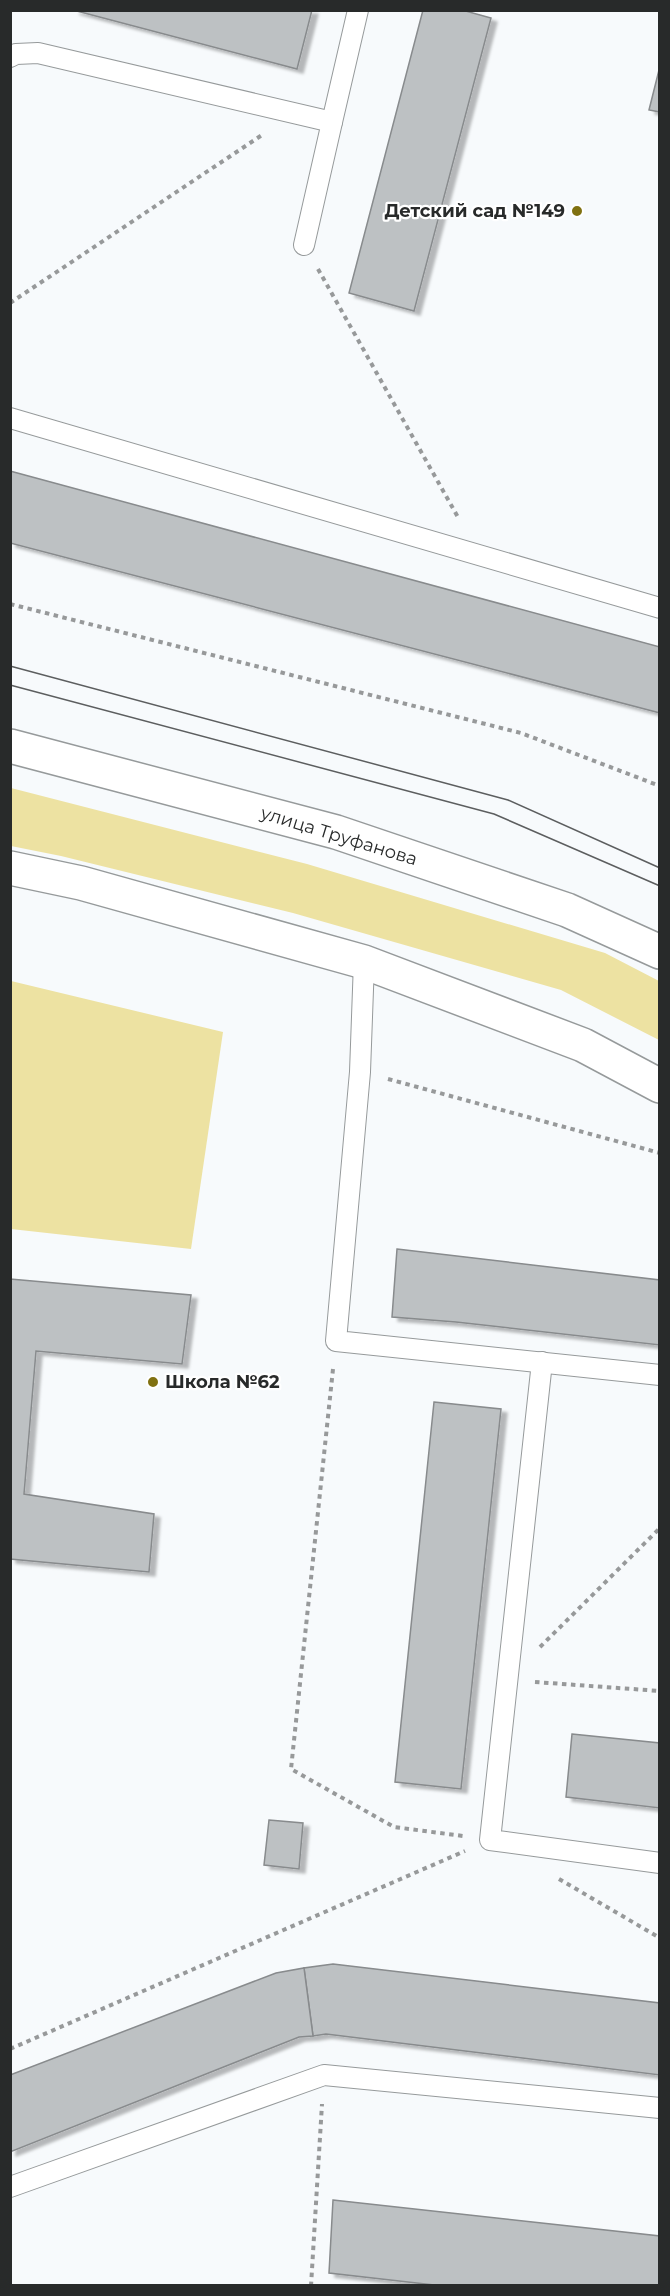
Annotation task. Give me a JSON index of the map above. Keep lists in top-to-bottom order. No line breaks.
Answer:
{"streets":{"street":["улица Труфанова"]},"places":["Детский сад №149","Школа №62"]}
